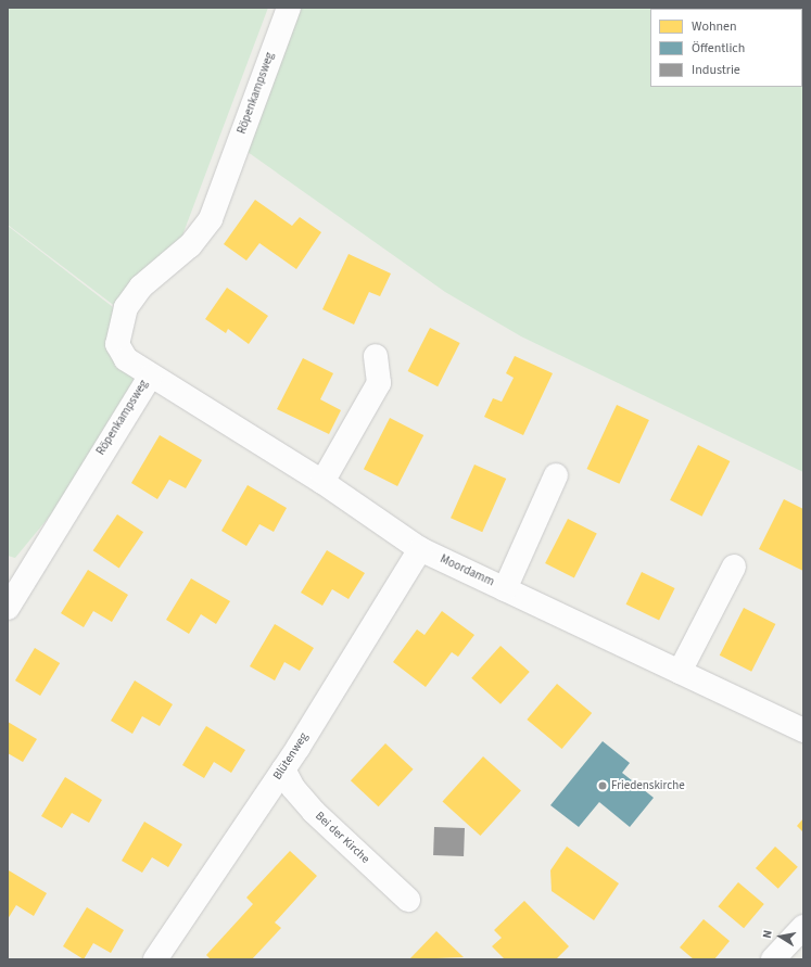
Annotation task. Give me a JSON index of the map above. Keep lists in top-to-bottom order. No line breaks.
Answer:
{"streets":{"street":["Röpenkampsweg","Moordamm","Blütenweg","Bei der Kirche"]},"crossings":[["Röpenkampsweg","Moordamm"],["Moordamm","Blütenweg"],["Blütenweg","Bei der Kirche"]],"places":["Friedenskirche"],"legend":["Wohnen","Öffentlich","Industrie"],"north":"left"}
